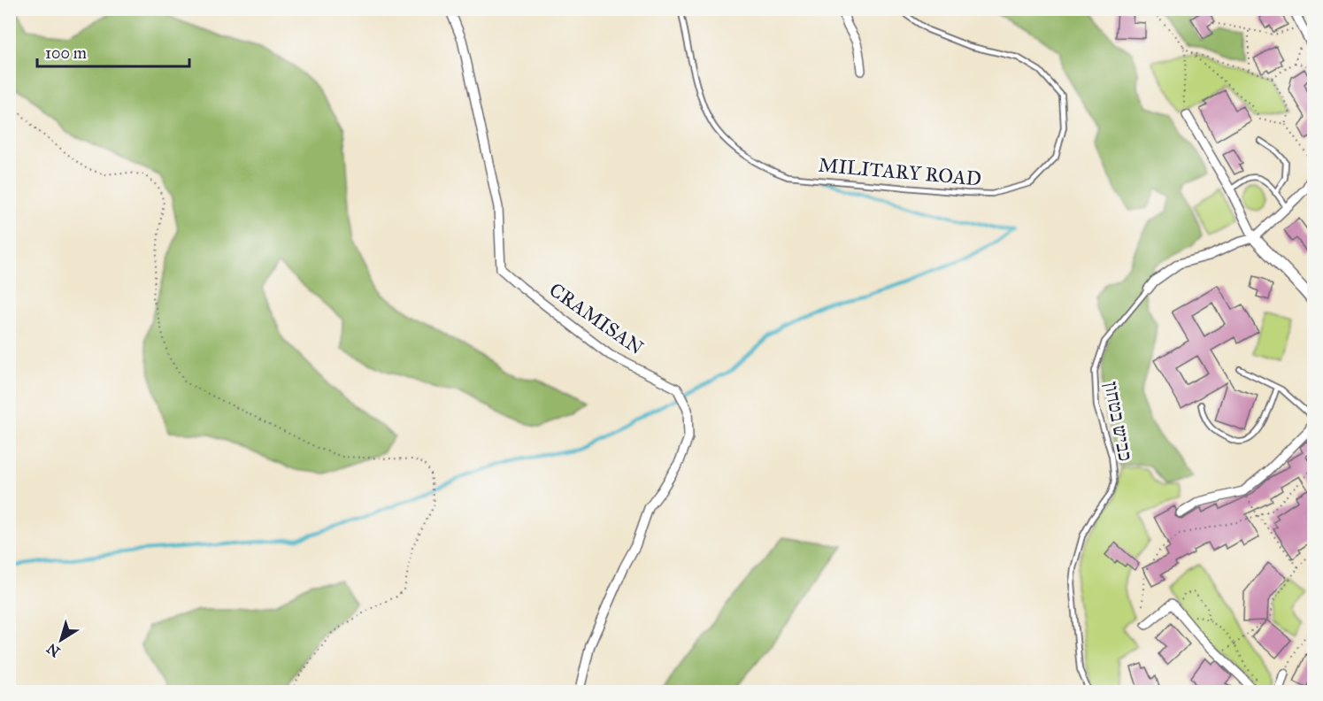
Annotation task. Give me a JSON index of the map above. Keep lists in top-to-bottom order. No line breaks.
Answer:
{"streets":{"street":["CRAMISAN"],"lane":["MILITARY ROAD","כביש בטחון"]},"scale_bar":"100 m","north":"bottom left"}
